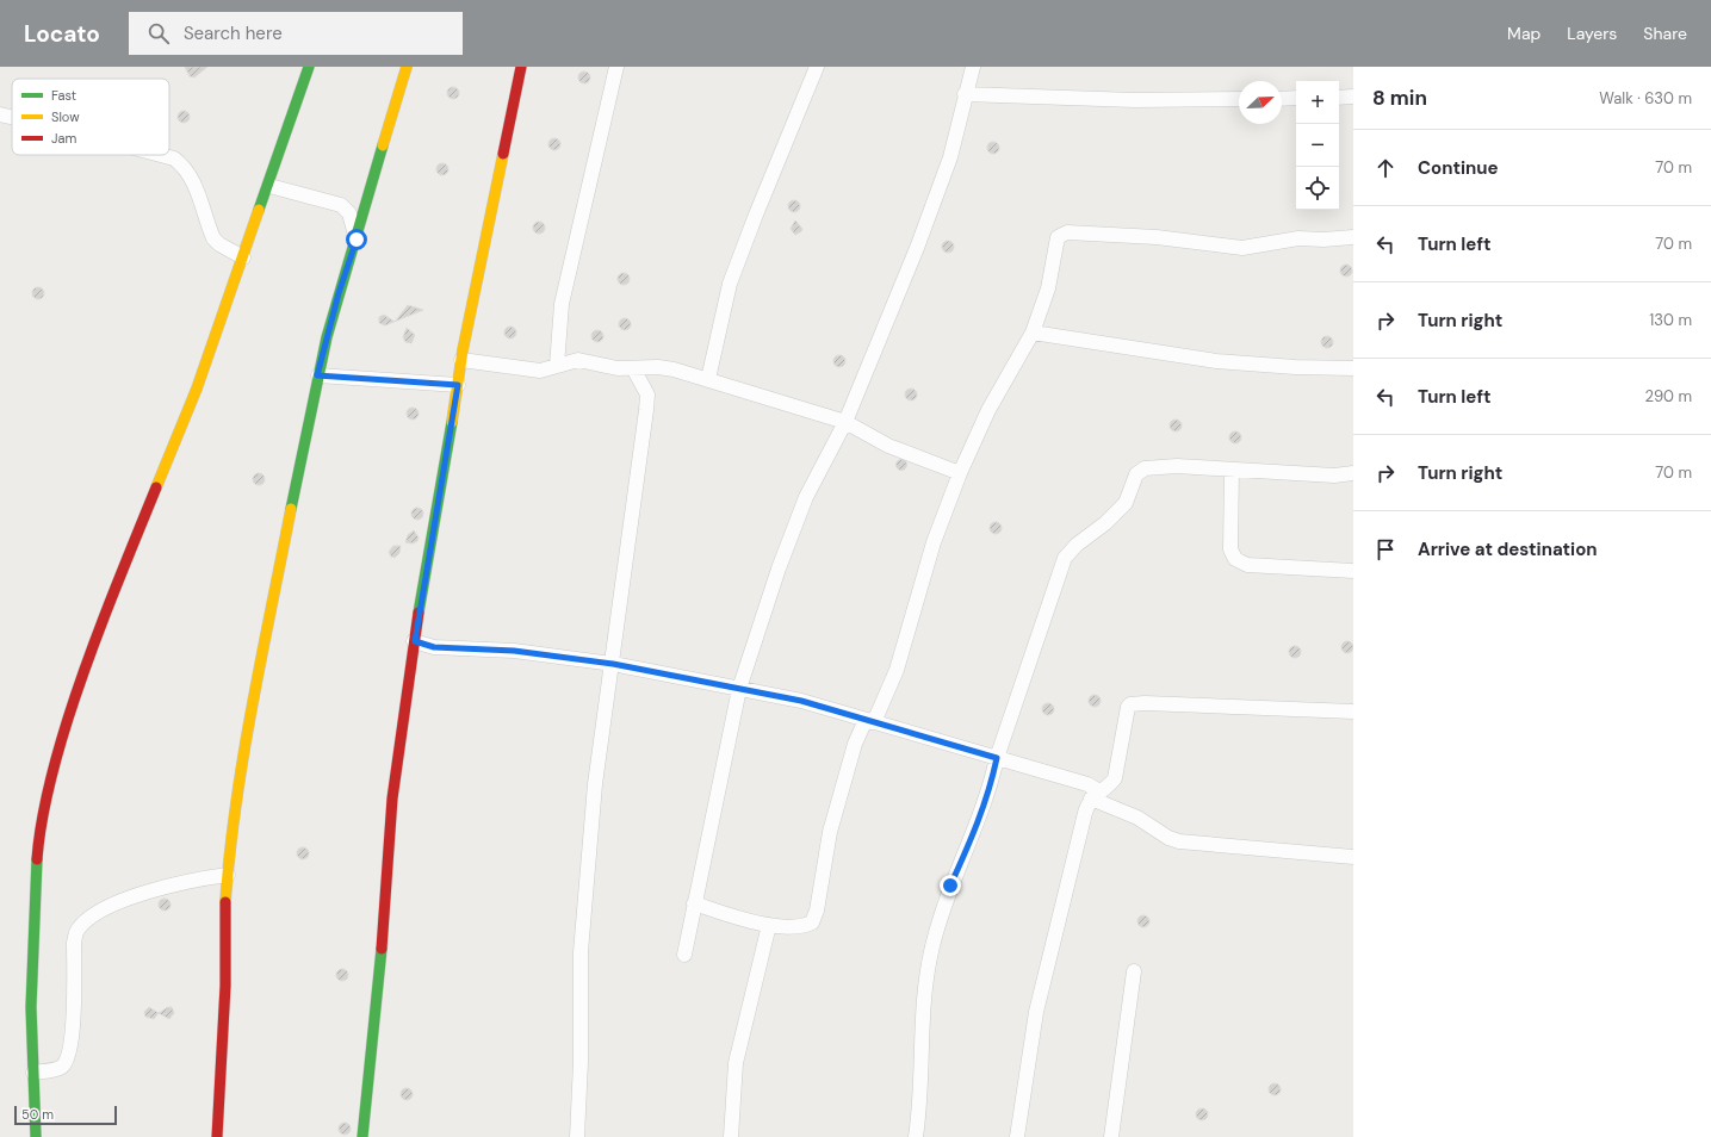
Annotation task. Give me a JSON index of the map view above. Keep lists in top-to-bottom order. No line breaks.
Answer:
{"legend":["Fast","Slow","Jam"],"scale_bar":"50 m","north":"top right","page":{"header":"Locato","search":"Search here","nav":["Map","Layers","Share"],"heading":["8 min","Walk · 630 m"],"map_buttons":["+","−"],"list":[["Continue","70 m"],["Turn left","70 m"],["Turn right","130 m"],["Turn left","290 m"],["Turn right","70 m"],"Arrive at destination"],"scale":"50 m"}}
